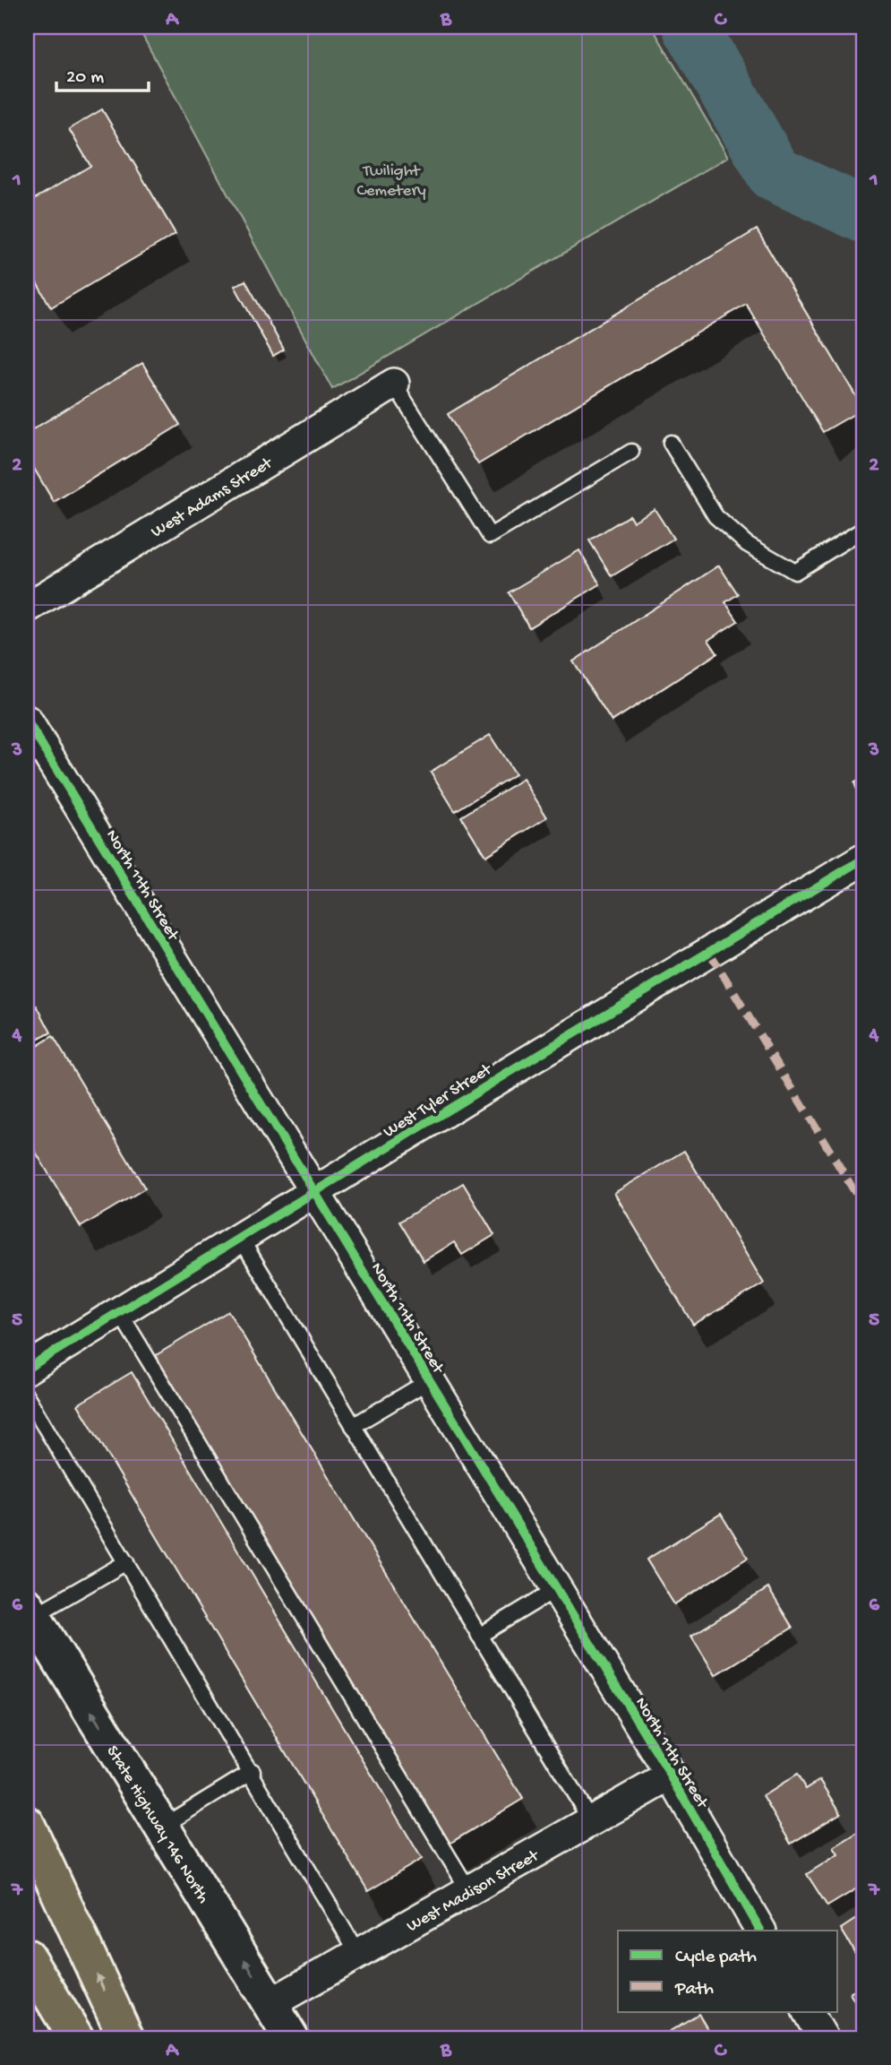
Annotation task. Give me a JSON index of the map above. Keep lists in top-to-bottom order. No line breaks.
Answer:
{"streets":{"main road":["State Highway 146 North"],"street":["West Adams Street","North 11th Street","West Tyler Street","West Madison Street"]},"crossings":[["North 11th Street","West Tyler Street"],["North 11th Street","West Madison Street"],["State Highway 146 North","West Madison Street"]],"one_way":["State Highway 146 North"],"parks":["Twilight Cemetery"],"legend":["Cycle path","Path"],"scale_bar":"20 m","grid":{"columns":["A","B","C"],"rows":["1","2","3","4","5","6","7"]}}
